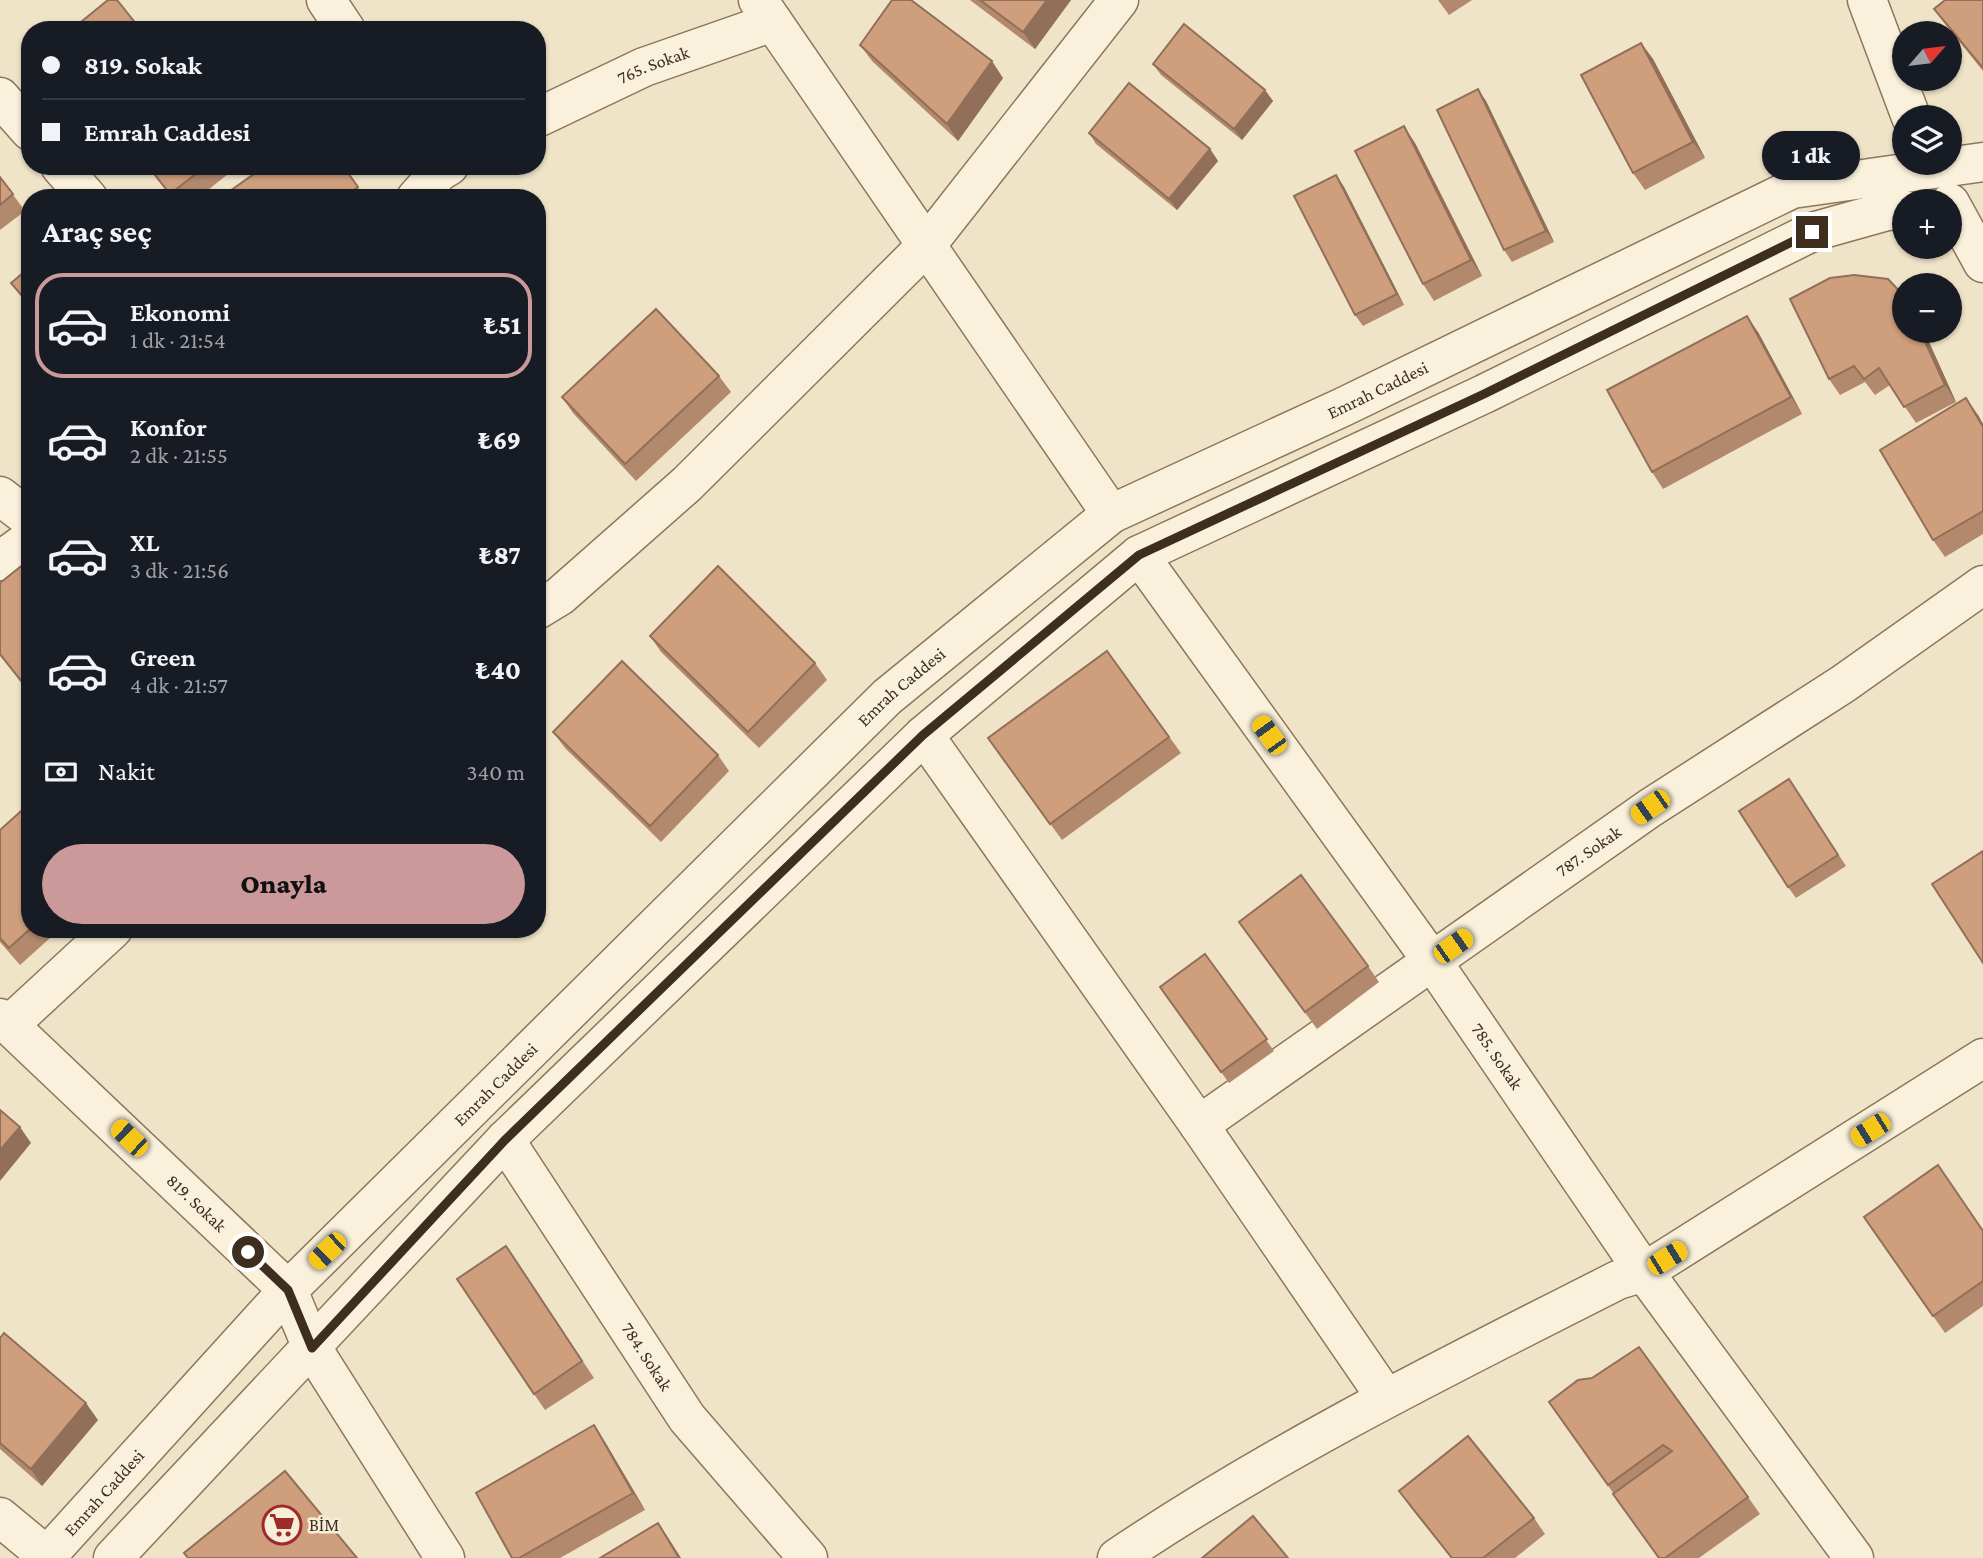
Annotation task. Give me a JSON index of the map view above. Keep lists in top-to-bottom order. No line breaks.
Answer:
{"streets":{"street":["765. Sokak","Emrah Caddesi","787. Sokak","785. Sokak","819. Sokak","784. Sokak"]},"crossings":[["Emrah Caddesi","819. Sokak"],["787. Sokak","785. Sokak"]],"places":{"supermarket":["BİM"]},"north":"top right","page":{"map_buttons":["+","−"],"banner":["819. Sokak","Emrah Caddesi"],"bubble":"1 dk","heading":"Araç seç","list":[{"name":"Ekonomi","note":"1 dk · 21:54","value":"₺51"},{"name":"Konfor","note":"2 dk · 21:55","value":"₺69"},{"name":"XL","note":"3 dk · 21:56","value":"₺87"},{"name":"Green","note":"4 dk · 21:57","value":"₺40"}],"pay":["Nakit","340 m"],"buttons":"Onayla"}}
